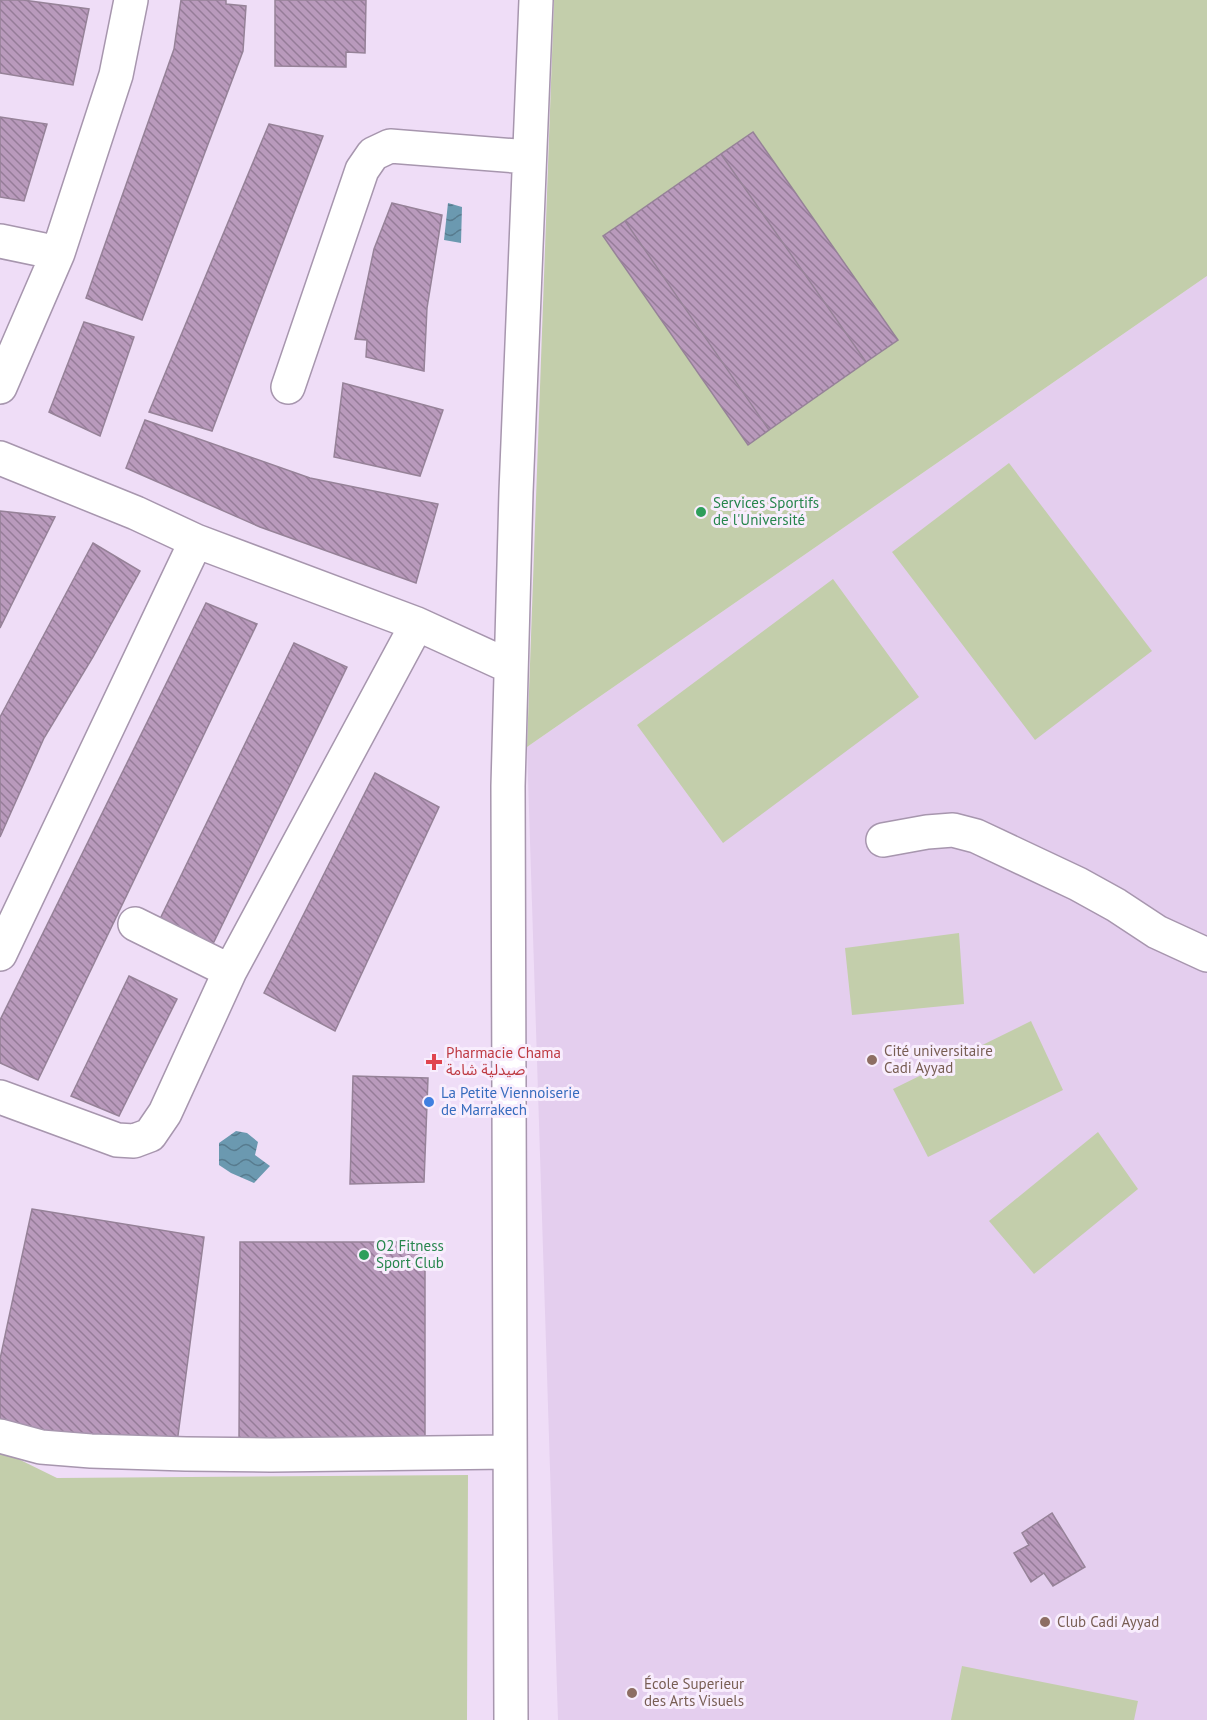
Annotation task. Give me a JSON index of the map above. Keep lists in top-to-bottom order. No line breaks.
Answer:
{"places":{"other":["Services Sportifs de l'Université","Cité universitaire Cadi Ayyad","La Petite Viennoiserie de Marrakech","O2 Fitness Sport Club","Club Cadi Ayyad","École Superieur des Arts Visuels"],"health":["Pharmacie Chama صيدلية شامة"]}}
